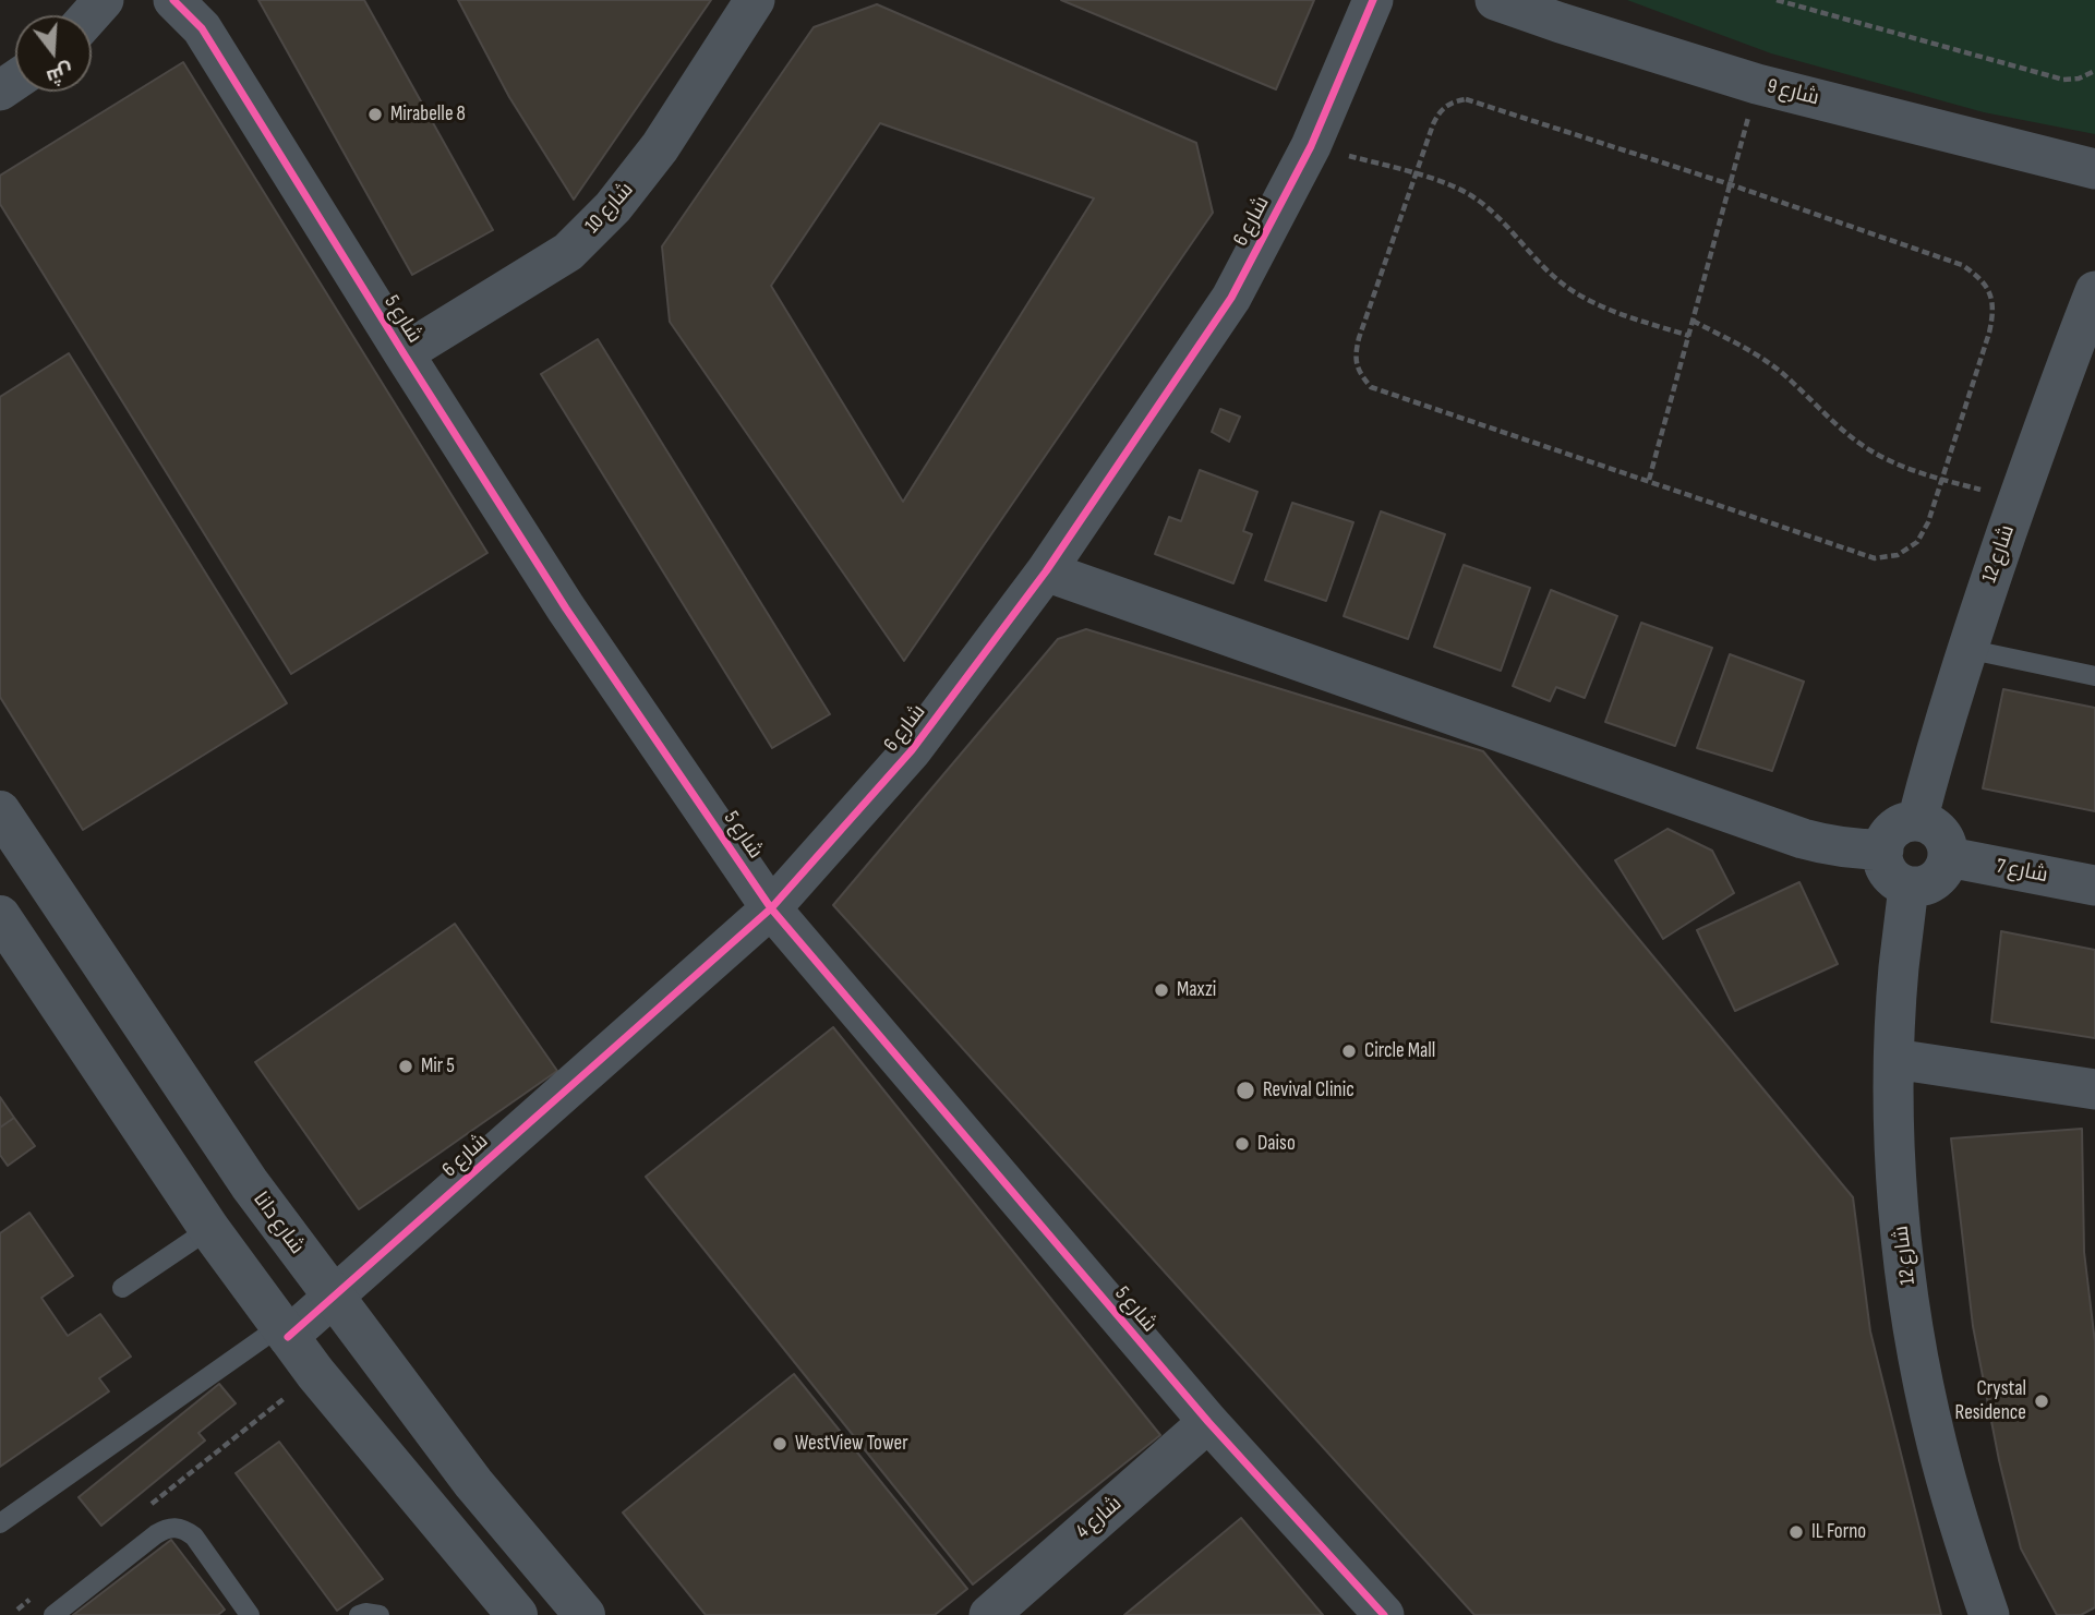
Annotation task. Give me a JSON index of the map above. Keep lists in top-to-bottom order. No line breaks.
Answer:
{"streets":{"street":["شارع 9","شارع 10","شارع 6","شارع 5","شارع 12","شارع 7","شارع دانا","شارع 4"]},"crossings":[["شارع 10","شارع 5"],["شارع 6","شارع 5"],["شارع 6","شارع دانا"],["شارع 5","شارع 4"],["شارع 12","شارع 7"]],"places":["Mirabelle 8","Maxzi","Circle Mall","Mir 5","Revival Clinic","Daiso","Crystal Residence","WestView Tower","IL Forno"],"north":"bottom"}
